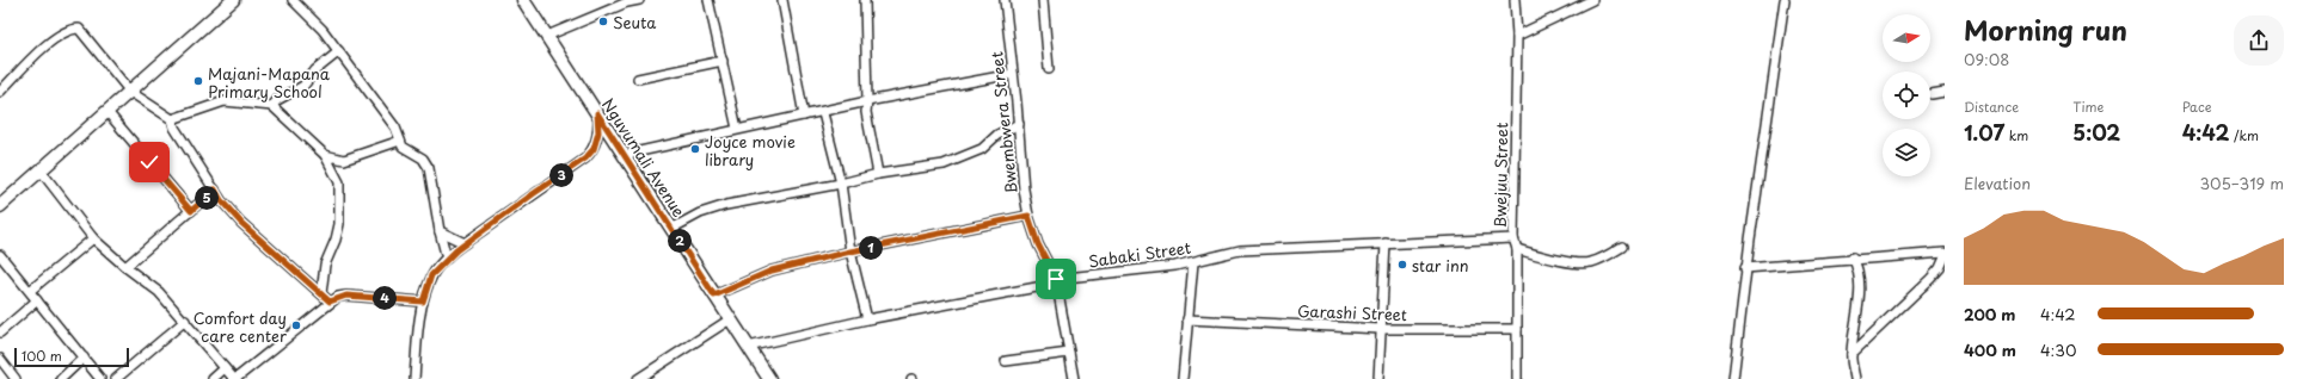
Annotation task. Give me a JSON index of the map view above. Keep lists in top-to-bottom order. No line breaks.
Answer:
{"streets":{"street":["Bwembwera Street","Nguvumali Avenue","Bwejuu Street","Sabaki Street","Garashi Street"]},"crossings":[["Bwembwera Street","Sabaki Street"],["Nguvumali Avenue","Sabaki Street"],["Bwejuu Street","Sabaki Street"],["Bwejuu Street","Garashi Street"]],"places":["Seuta","Majani-Mapana Primary School","Joyce movie library","star inn","Comfort day care center"],"scale_bar":"100 m","north":"right","page":{"heading":["Morning run","09:08"],"stats":[["Distance","1.07 km"],["Time","5:02"],["Pace","4:42 /km"]],"chart":["Elevation","305–319 m"],"pins":["3","5","2","1","4"],"list":[{"name":"200 m","note":"4:42"},{"name":"400 m","note":"4:30"}],"scale":"100 m"}}
